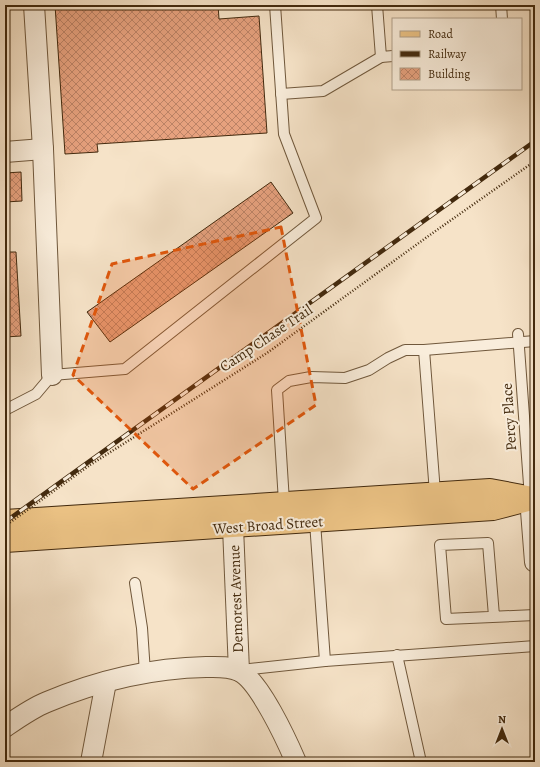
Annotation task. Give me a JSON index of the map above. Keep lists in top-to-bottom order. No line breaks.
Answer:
{"streets":{"main road":["West Broad Street"],"street":["Demorest Avenue"],"lane":["Percy Place"],"path":["Camp Chase Trail"]},"crossings":[["Percy Place","West Broad Street"],["West Broad Street","Demorest Avenue"]],"legend":["Road","Railway","Building"],"north":"top"}
